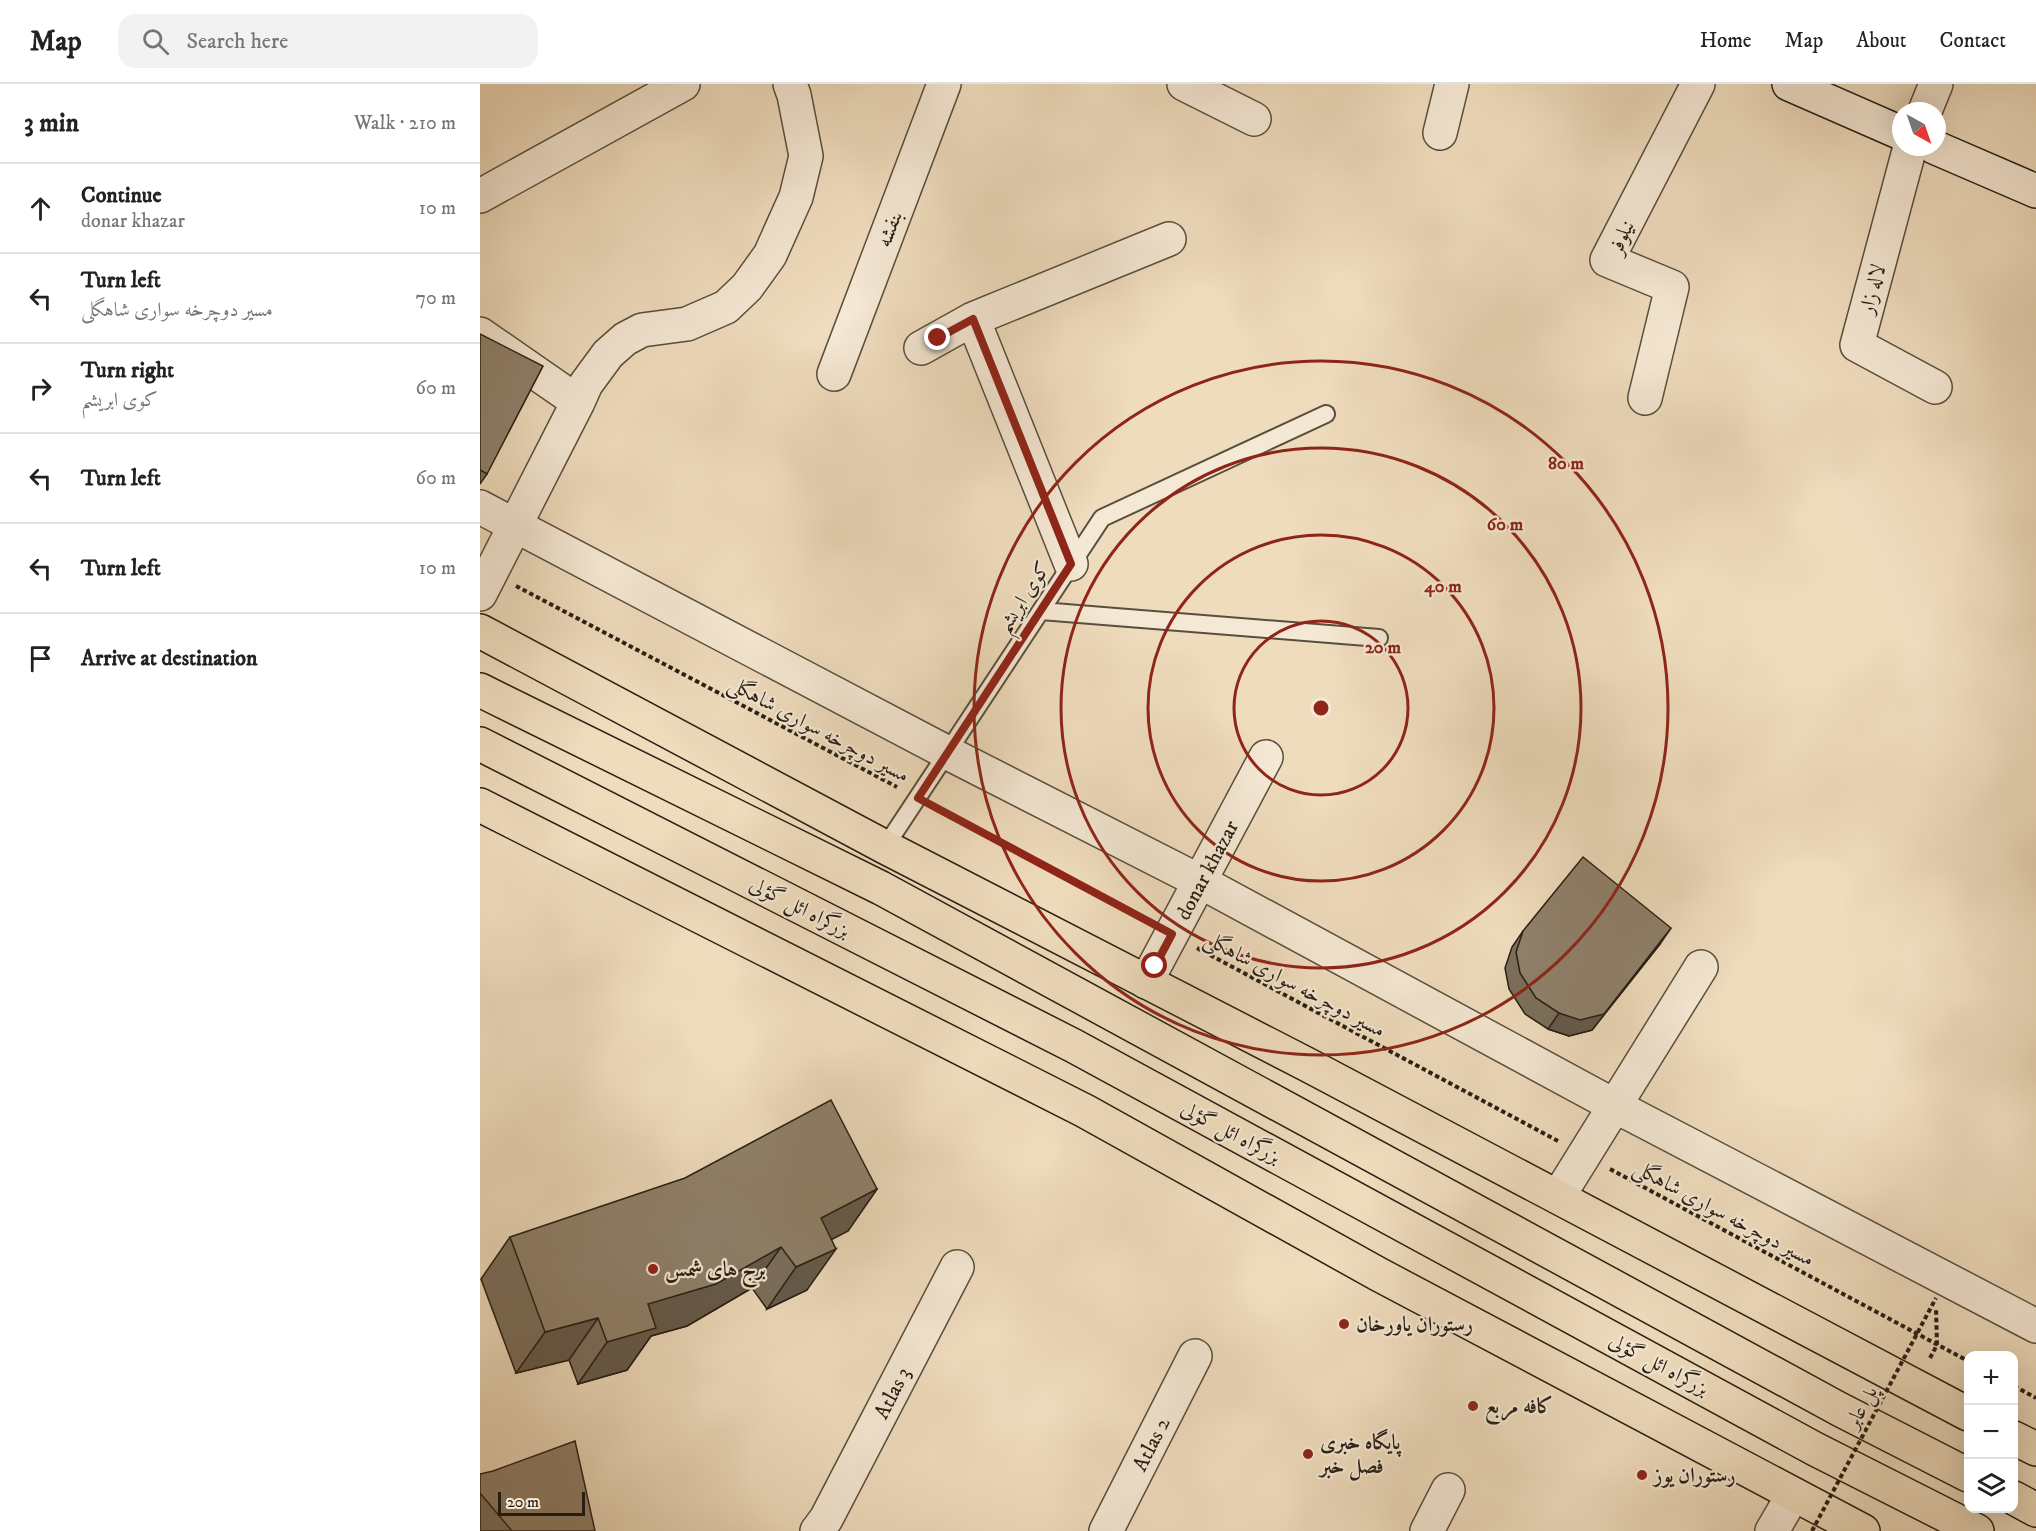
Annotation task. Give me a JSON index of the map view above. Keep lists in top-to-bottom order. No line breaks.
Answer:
{"streets":{"highway":["بزرگراه ائل گؤلی"],"street":["بنفشه","نیلوفر","لاله زار","donar khazar","Atlas 3","Atlas 2"],"lane":["کوی ابریشم"],"path":["مسیر دوچرخه سواری شاهگلی","پل عابر"]},"crossings":[["کوی ابریشم","مسیر دوچرخه سواری شاهگلی"],["مسیر دوچرخه سواری شاهگلی","donar khazar"],["مسیر دوچرخه سواری شاهگلی","پل عابر"]],"places":["برج های شمس","رستوران یاورخان","کافه مربع","پایگاه خبری فصل خبر","رستوران یوز"],"scale_bar":"20 m","north":"bottom right","page":{"header":"Map","search":"Search here","nav":["Home","Map","About","Contact"],"heading":["3 min","Walk · 210 m"],"list":[["Continue","donar khazar","10 m"],["Turn left","مسیر دوچرخه سواری شاهگلی","70 m"],["Turn right","کوی ابریشم","60 m"],["Turn left","60 m"],["Turn left","10 m"],"Arrive at destination"],"map_buttons":["+","−"],"scale":"20 m"},"rings":["80 m","60 m","40 m","20 m"]}
